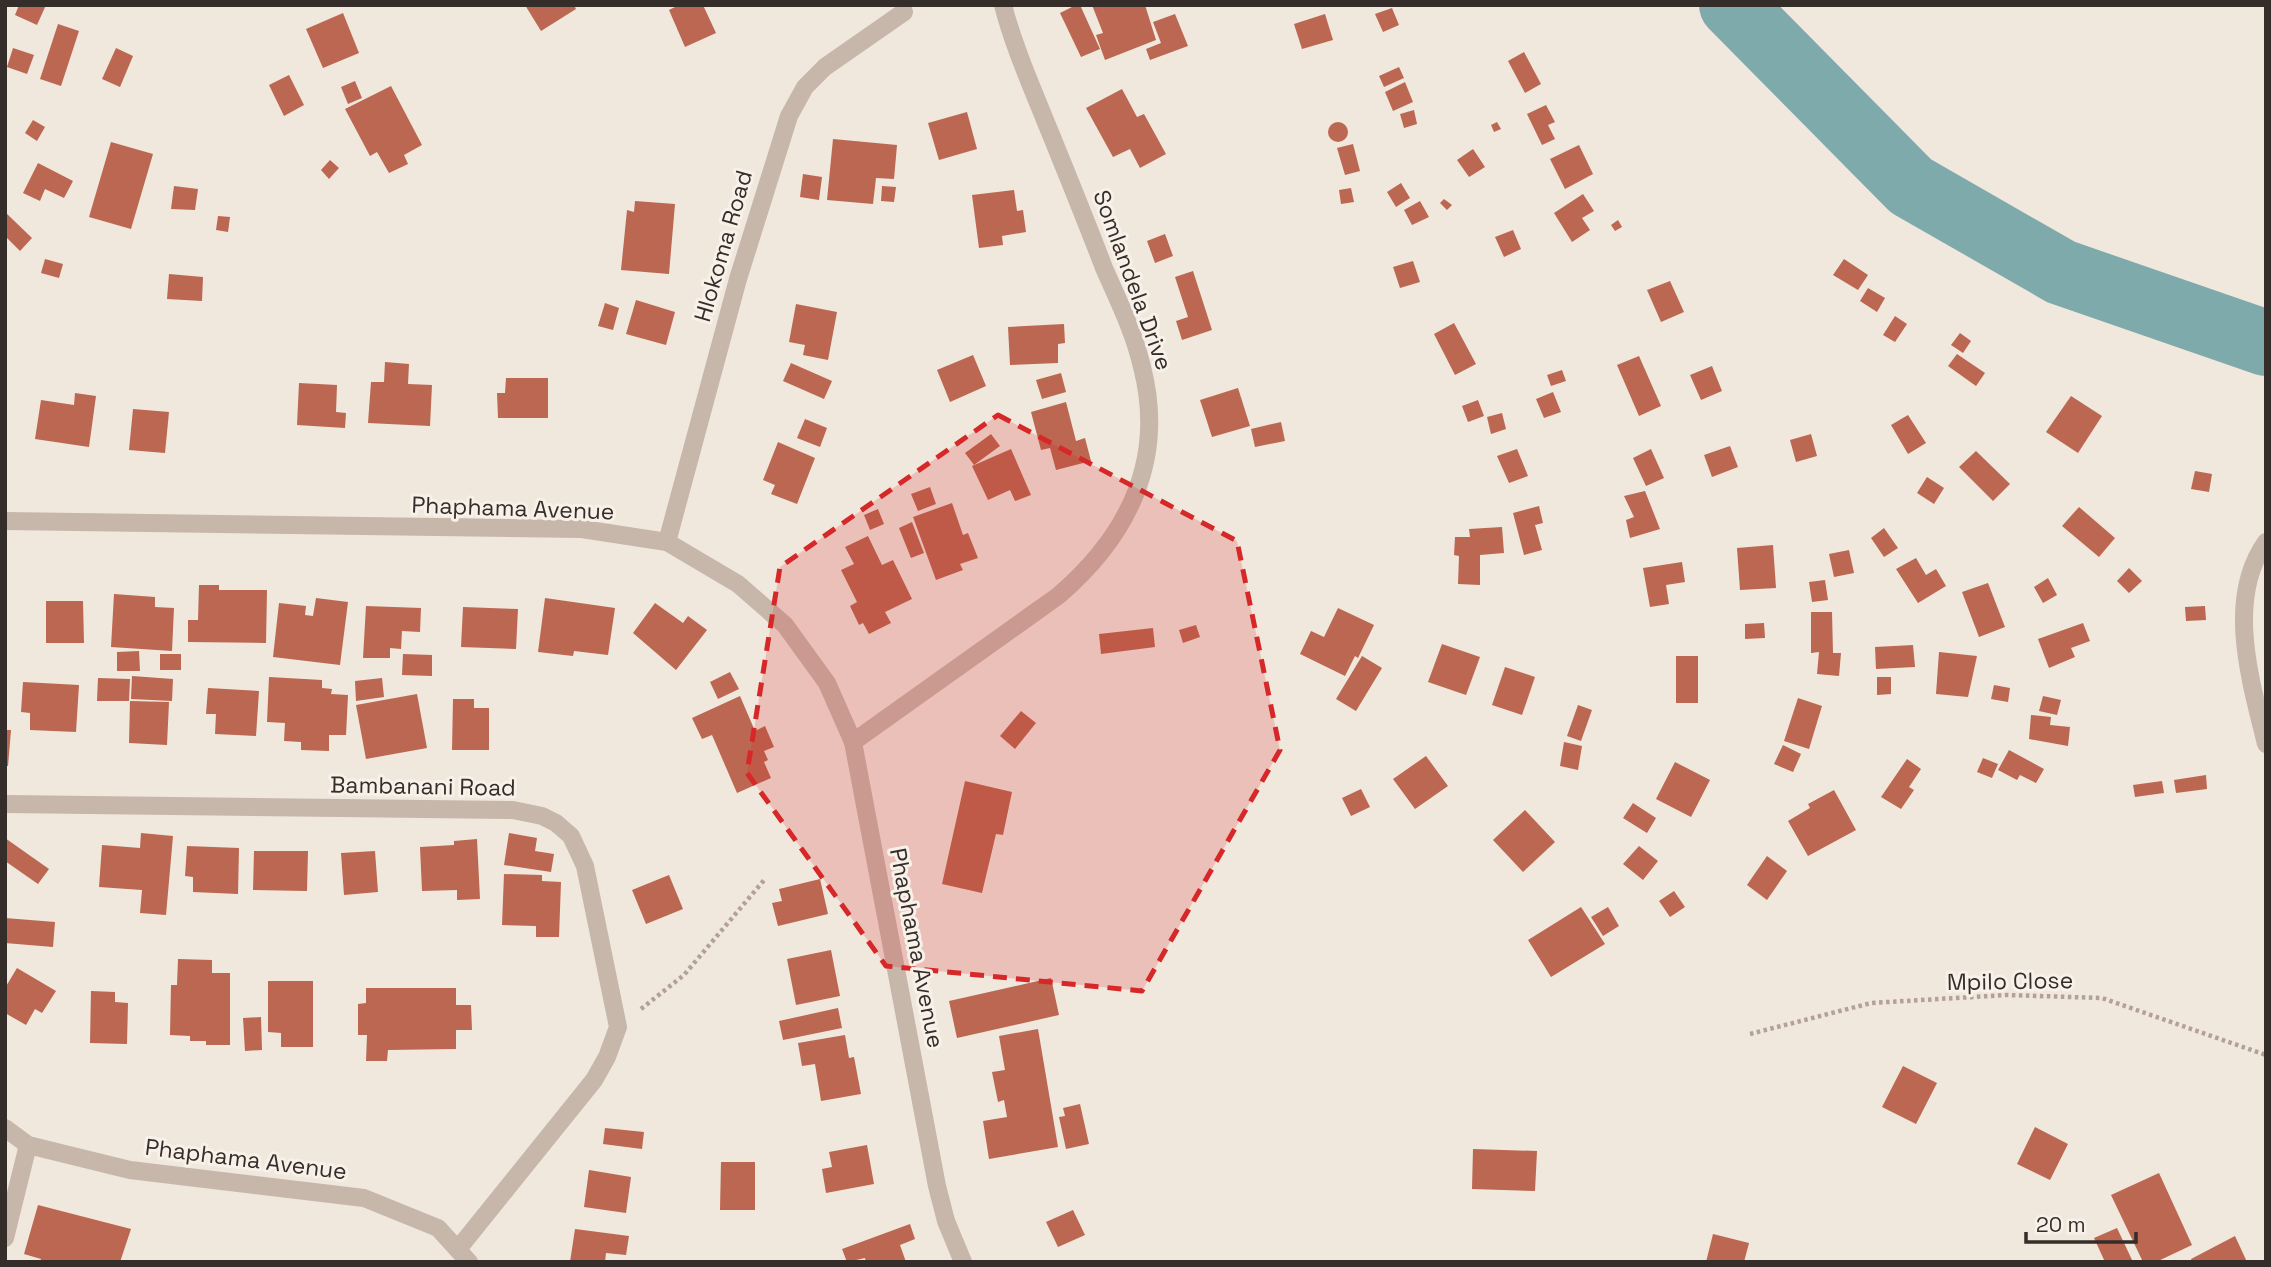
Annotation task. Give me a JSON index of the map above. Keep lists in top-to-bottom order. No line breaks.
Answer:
{"streets":{"street":["Hlokoma Road","Somlandela Drive","Phaphama Avenue","Bambanani Road"],"path":["Mpilo Close"]},"crossings":[["Hlokoma Road","Phaphama Avenue"],["Somlandela Drive","Phaphama Avenue"]],"scale_bar":"20 m"}
